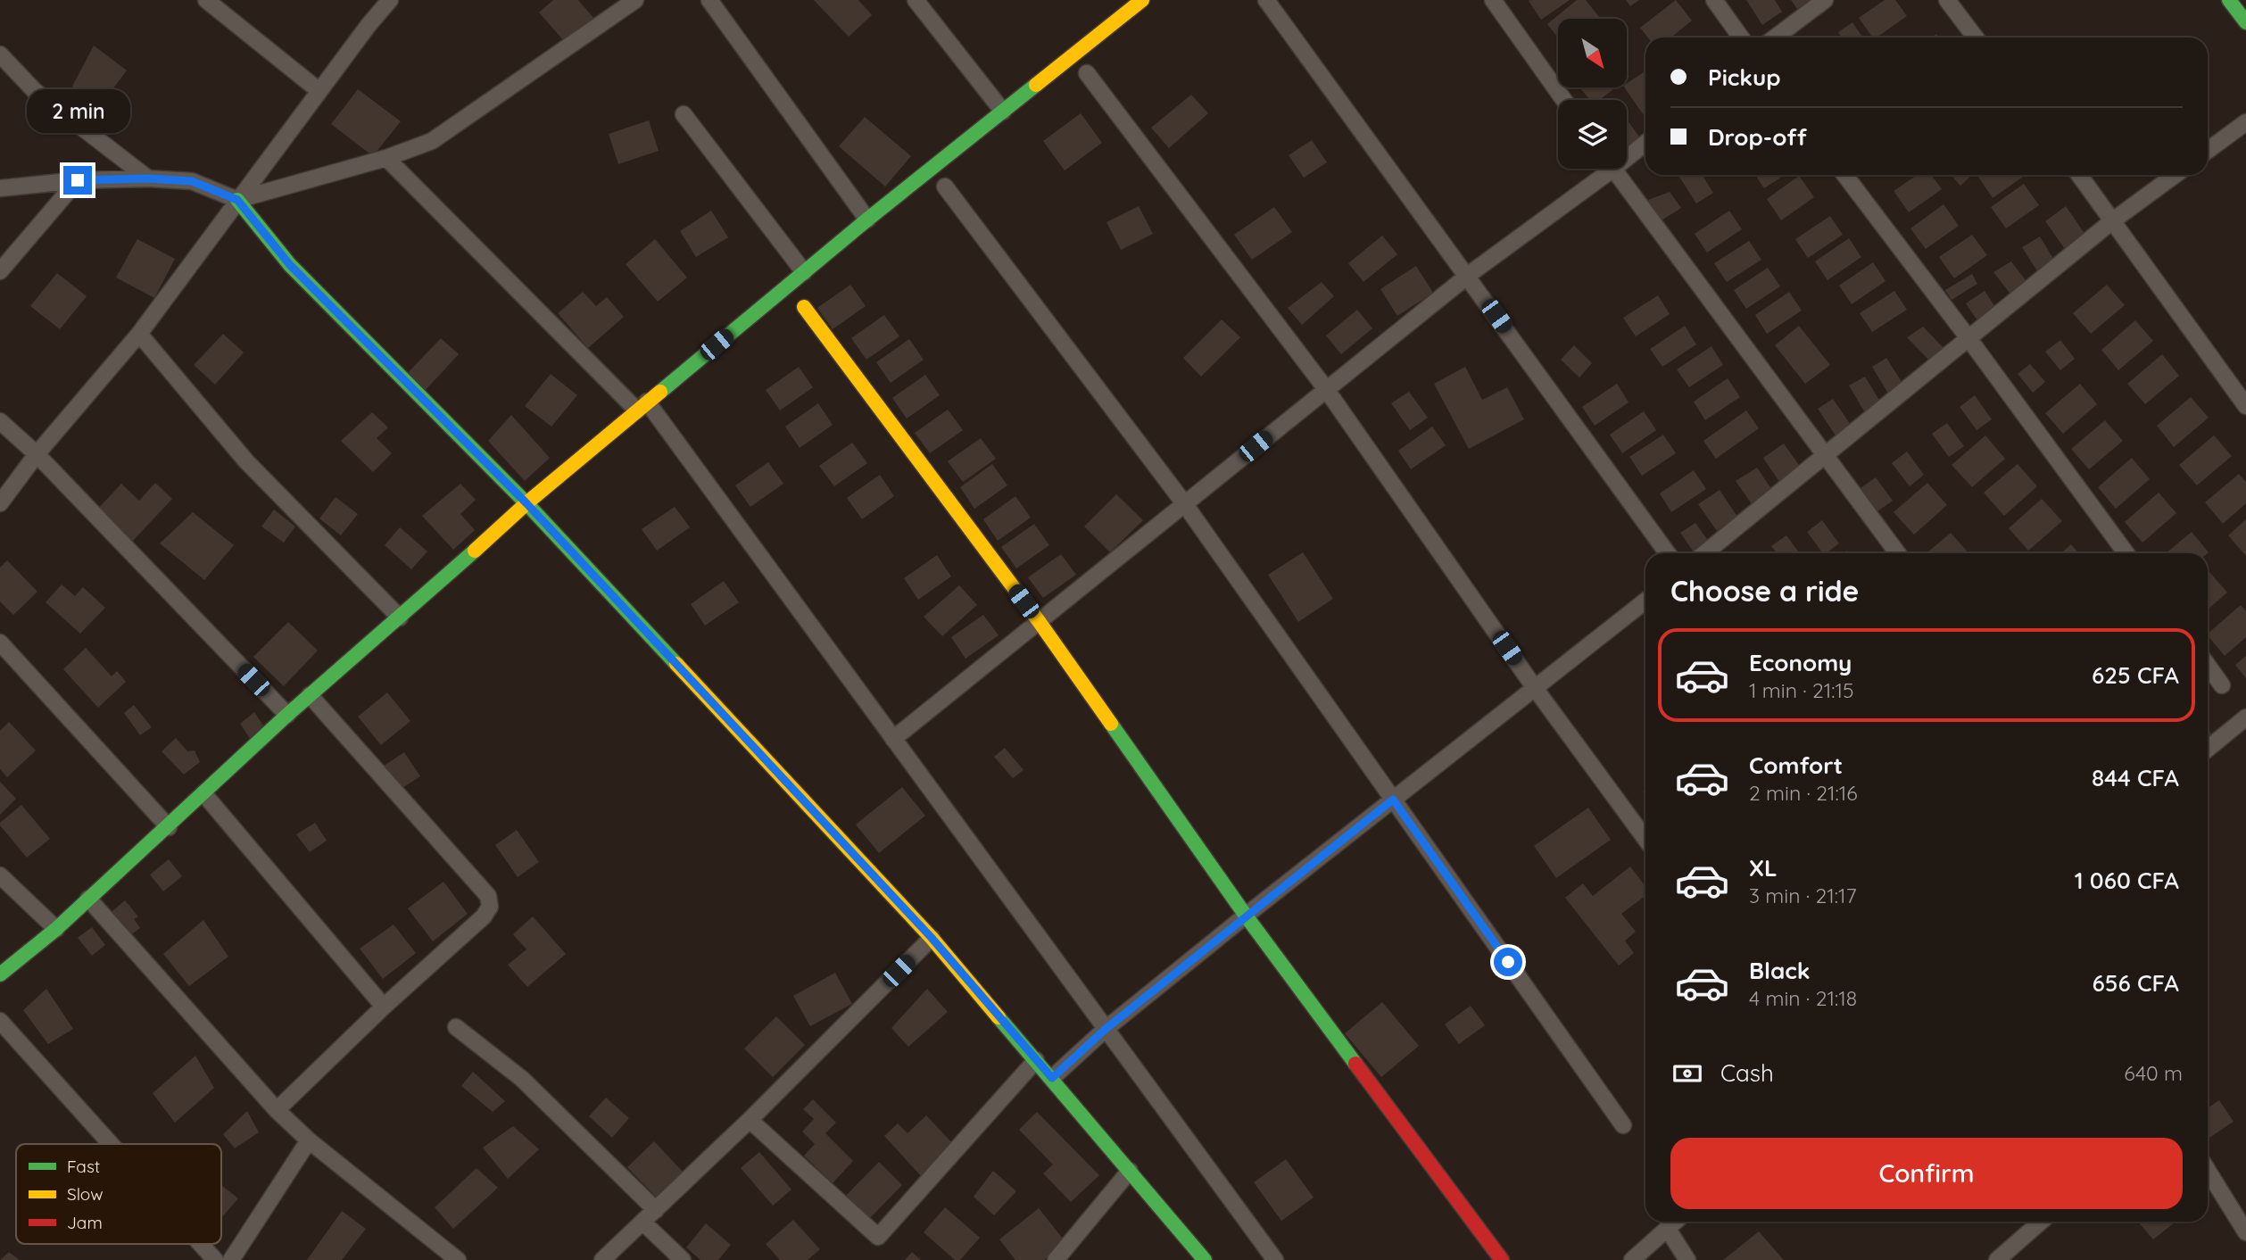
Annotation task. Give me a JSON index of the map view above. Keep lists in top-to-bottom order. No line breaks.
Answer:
{"legend":["Fast","Slow","Jam"],"north":"bottom right","page":{"banner":["Pickup","Drop-off"],"bubble":"2 min","heading":"Choose a ride","list":[{"name":"Economy","note":"1 min · 21:15","value":"625 CFA"},{"name":"Comfort","note":"2 min · 21:16","value":"844 CFA"},{"name":"XL","note":"3 min · 21:17","value":"1 060 CFA"},{"name":"Black","note":"4 min · 21:18","value":"656 CFA"}],"pay":["Cash","640 m"],"buttons":"Confirm"}}
